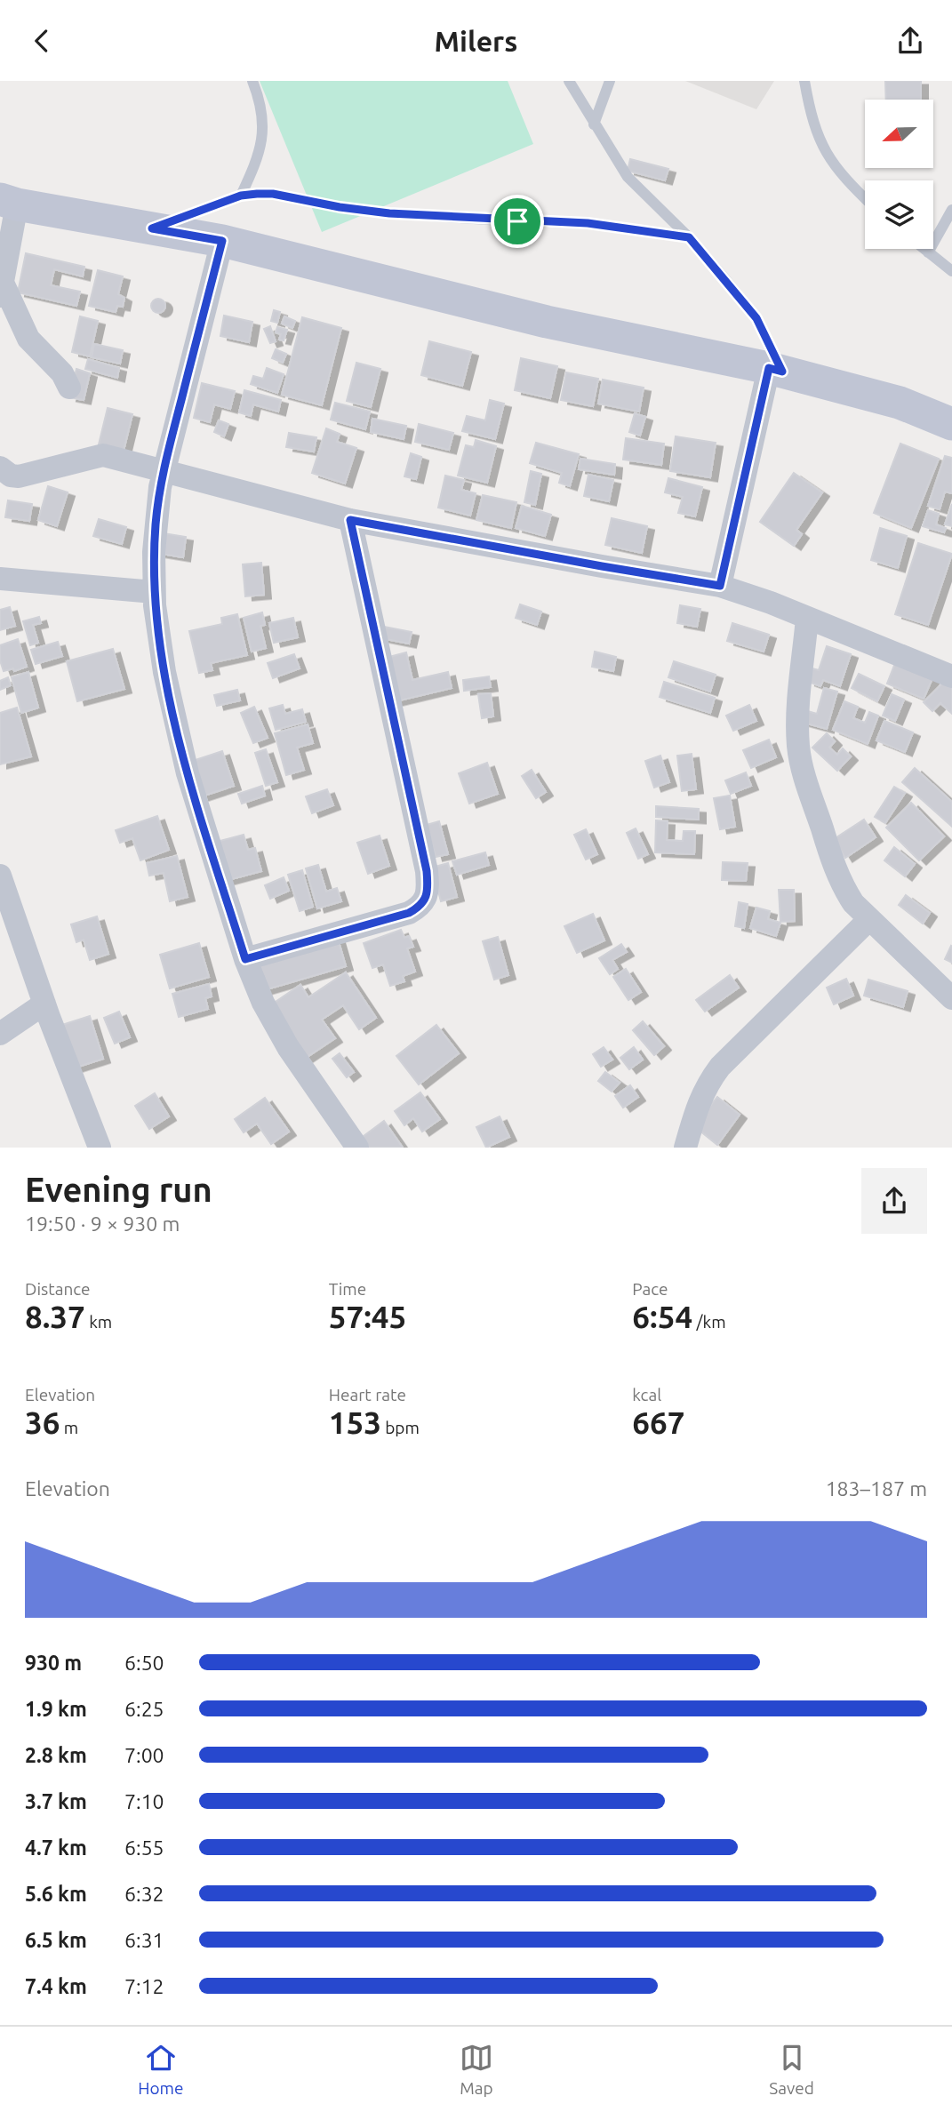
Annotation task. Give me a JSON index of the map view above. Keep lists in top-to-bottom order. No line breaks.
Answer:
{"north":"left","page":{"header":"Milers","heading":["Evening run","19:50 · 9 × 930 m"],"stats":[["Distance","8.37 km"],["Time","57:45"],["Pace","6:54 /km"],["Elevation","36 m"],["Heart rate","153 bpm"],["kcal","667"]],"chart":["Elevation","183–187 m"],"list":[{"name":"930 m","note":"6:50"},{"name":"1.9 km","note":"6:25"},{"name":"2.8 km","note":"7:00"},{"name":"3.7 km","note":"7:10"},{"name":"4.7 km","note":"6:55"},{"name":"5.6 km","note":"6:32"},{"name":"6.5 km","note":"6:31"},{"name":"7.4 km","note":"7:12"}],"tabs":["Home","Map","Saved"]}}
